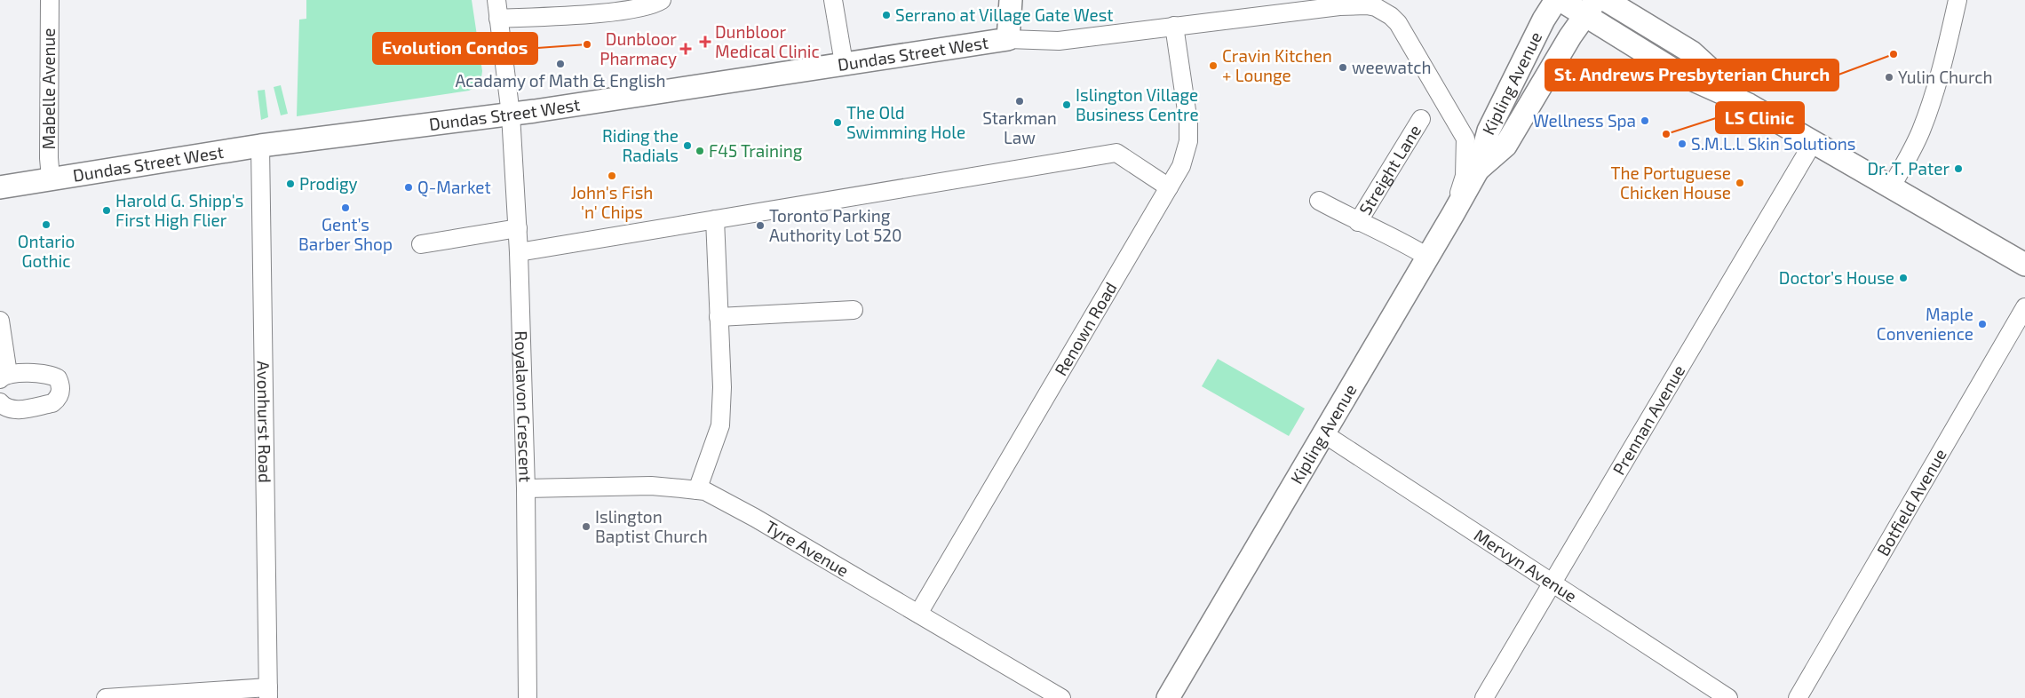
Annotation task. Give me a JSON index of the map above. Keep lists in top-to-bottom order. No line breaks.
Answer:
{"streets":{"main road":["Dundas Street West","Kipling Avenue"],"street":["Mabelle Avenue","Streight Lane","Renown Road","Royalavon Crescent","Prennan Avenue","Avonhurst Road","Botfield Avenue","Tyre Avenue","Mervyn Avenue"]},"crossings":[["Dundas Street West","Kipling Avenue"],["Dundas Street West","Mabelle Avenue"],["Dundas Street West","Renown Road"],["Dundas Street West","Royalavon Crescent"],["Dundas Street West","Avonhurst Road"],["Kipling Avenue","Streight Lane"],["Kipling Avenue","Mervyn Avenue"],["Renown Road","Tyre Avenue"],["Royalavon Crescent","Tyre Avenue"],["Prennan Avenue","Mervyn Avenue"]],"places":{"other":["Serrano at Village Gate West","Evolution Condos","St. Andrews Presbyterian Church","Acadamy of Math & English","Cravin Kitchen + Lounge","weewatch","Yulin Church","Starkman Law","Islington Village Business Centre","Wellness Spa","The Old Swimming Hole","LS Clinic","S.M.L.L Skin Solutions","Riding the Radials","F45 Training","Dr. T. Pater","John's Fish 'n' Chips","The Portuguese Chicken House","Prodigy","Q-Market","Gent’s Barber Shop","Harold G. Shipp's First High Flier","Ontario Gothic","Toronto Parking Authority Lot 520","Doctor’s House","Maple Convenience","Islington Baptist Church"],"health":["Dunbloor Medical Clinic","Dunbloor Pharmacy"]}}
